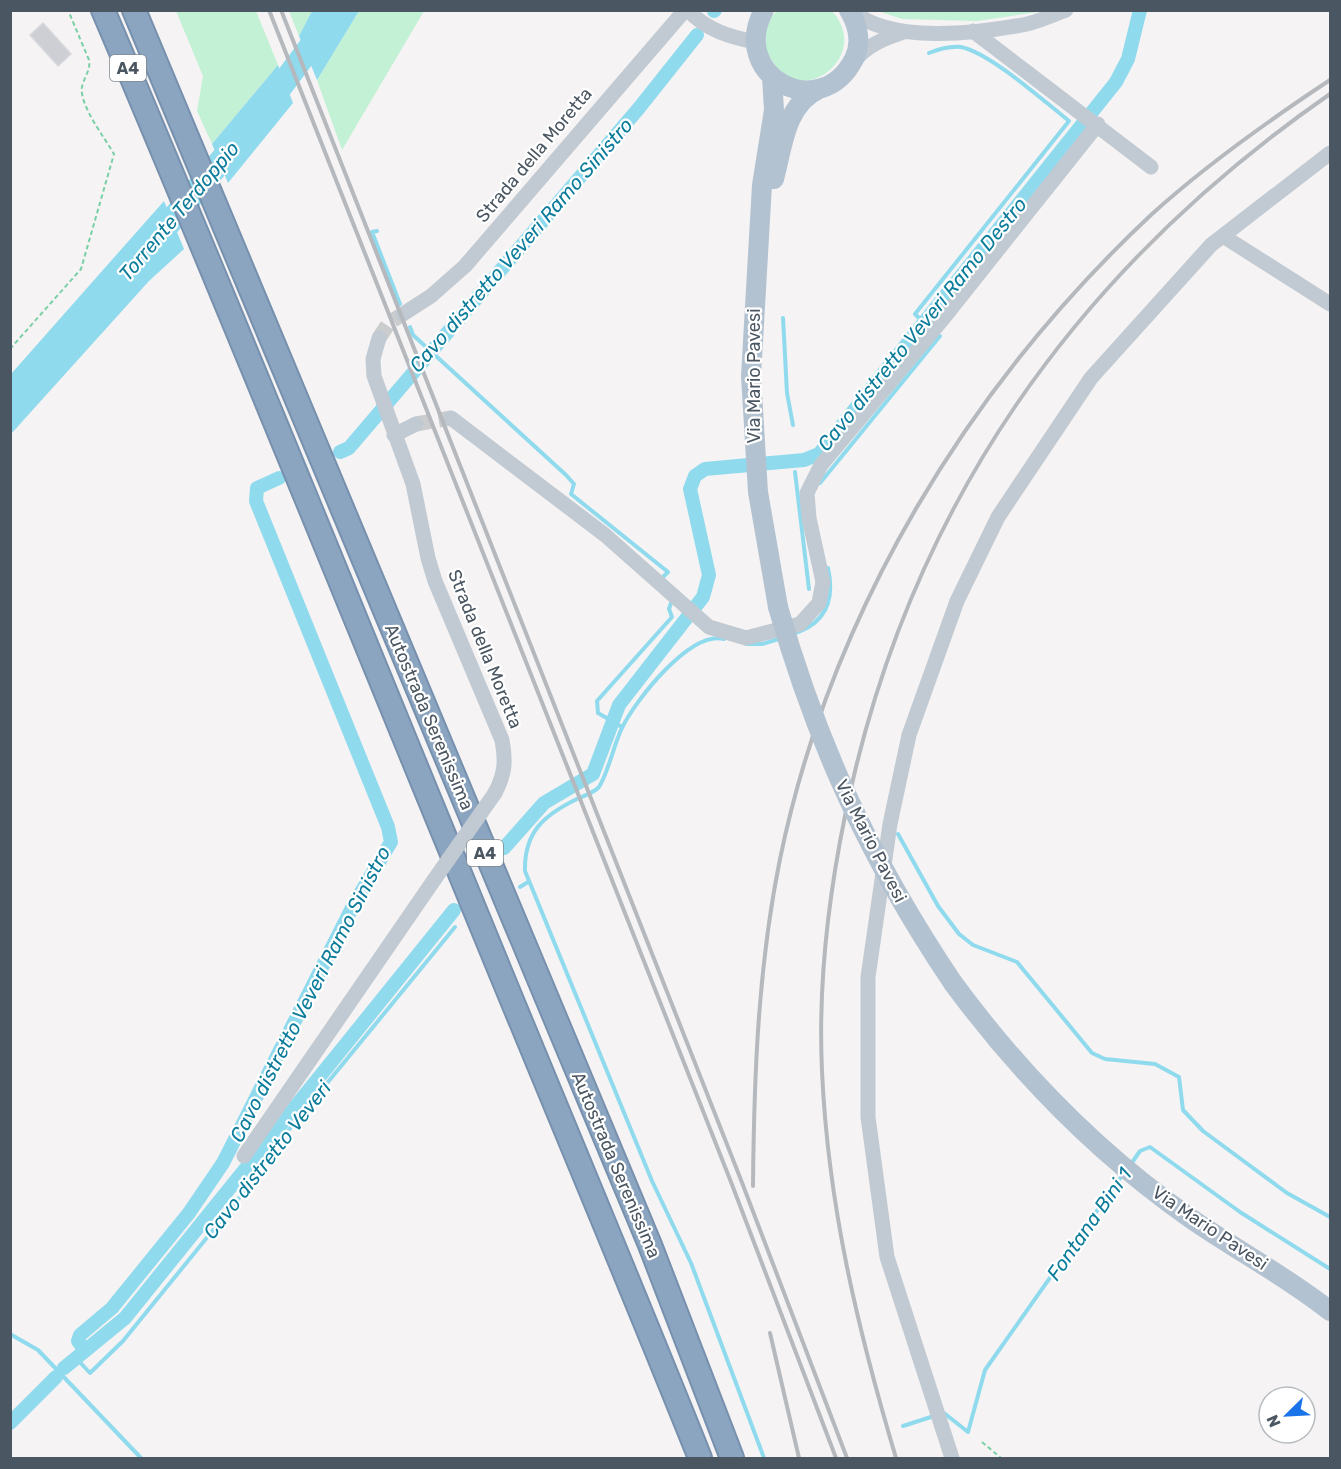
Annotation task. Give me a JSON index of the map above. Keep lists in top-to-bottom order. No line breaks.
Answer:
{"streets":{"highway":["A4","Autostrada Serenissima"],"main road":["Via Mario Pavesi"],"street":["Strada della Moretta"]},"water":["Torrente Terdoppio","Cavo distretto Veveri Ramo Sinistro","Cavo distretto Veveri Ramo Destro","Cavo distretto Veveri","Fontana Bini 1"],"north":"bottom left"}
